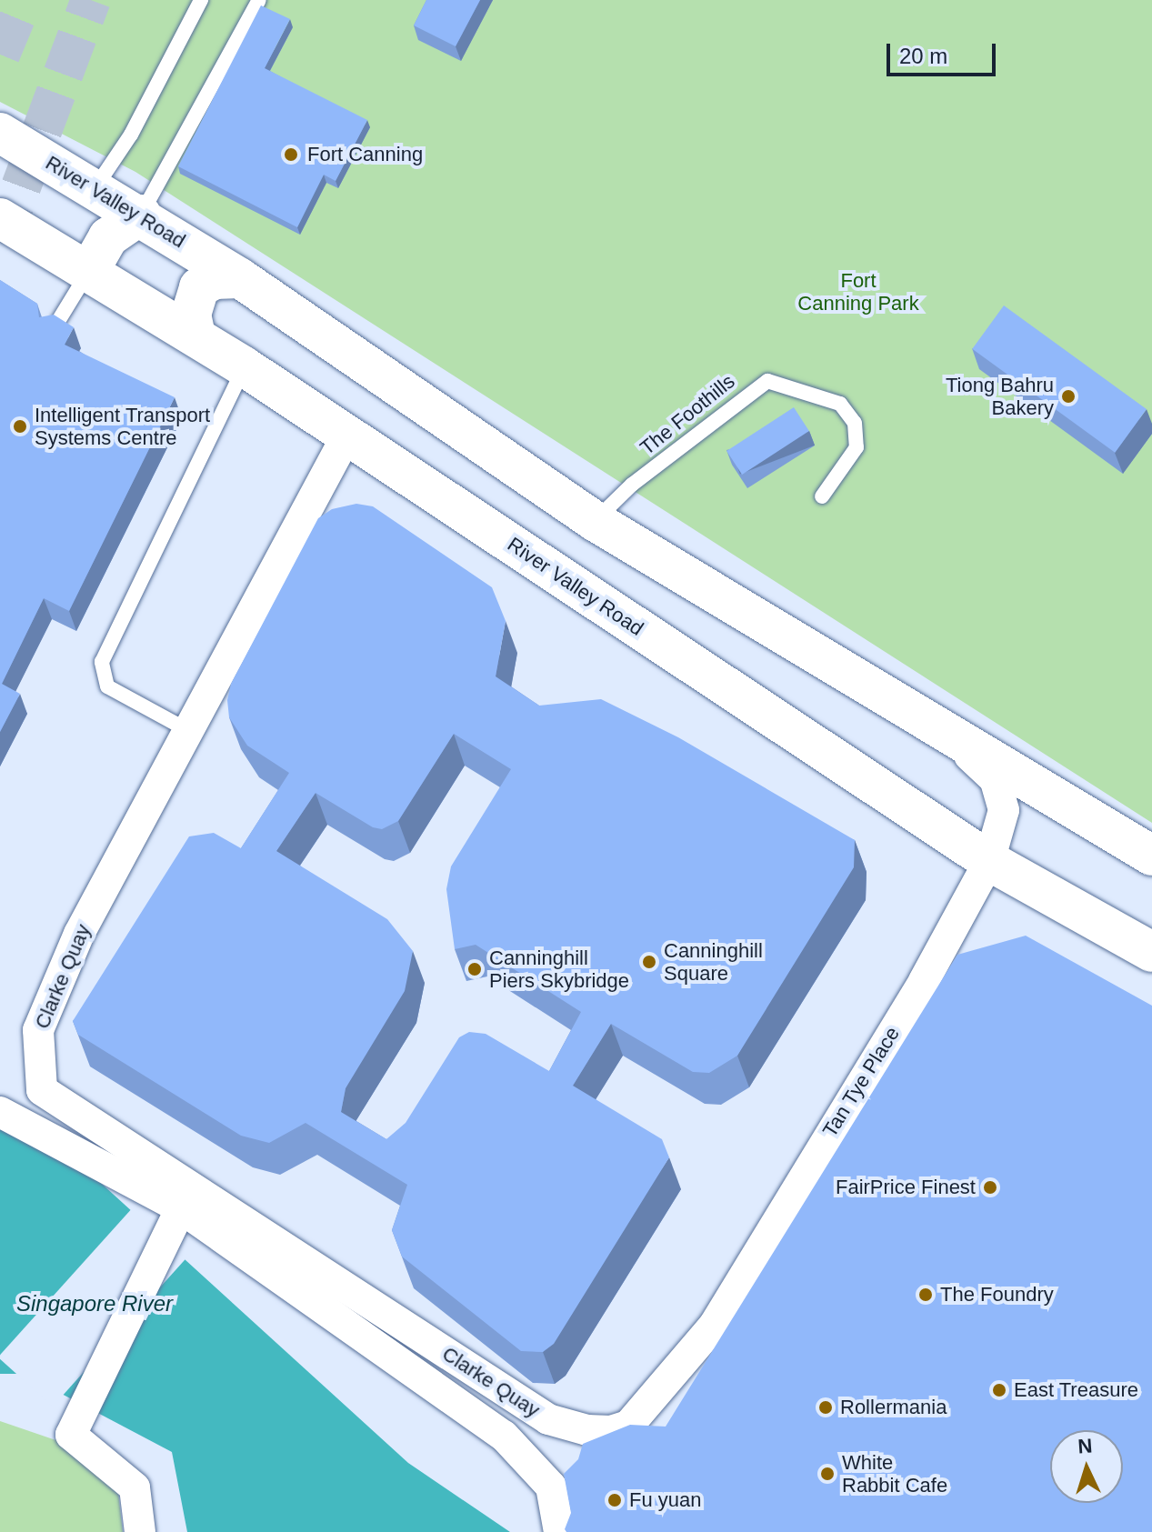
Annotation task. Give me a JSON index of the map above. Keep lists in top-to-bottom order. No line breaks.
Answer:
{"streets":{"main road":["River Valley Road"],"street":["Clarke Quay","Tan Tye Place"],"lane":["The Foothills"]},"crossings":[["River Valley Road","The Foothills"],["River Valley Road","Clarke Quay"],["River Valley Road","Tan Tye Place"],["Clarke Quay","Tan Tye Place"]],"water":["Singapore River"],"parks":["Fort Canning Park"],"places":["Fort Canning","Tiong Bahru Bakery","Intelligent Transport Systems Centre","Canninghill Square","Canninghill Piers Skybridge","FairPrice Finest","The Foundry","East Treasure","Rollermania","White Rabbit Cafe","Fu yuan"],"scale_bar":"20 m","north":"top"}
